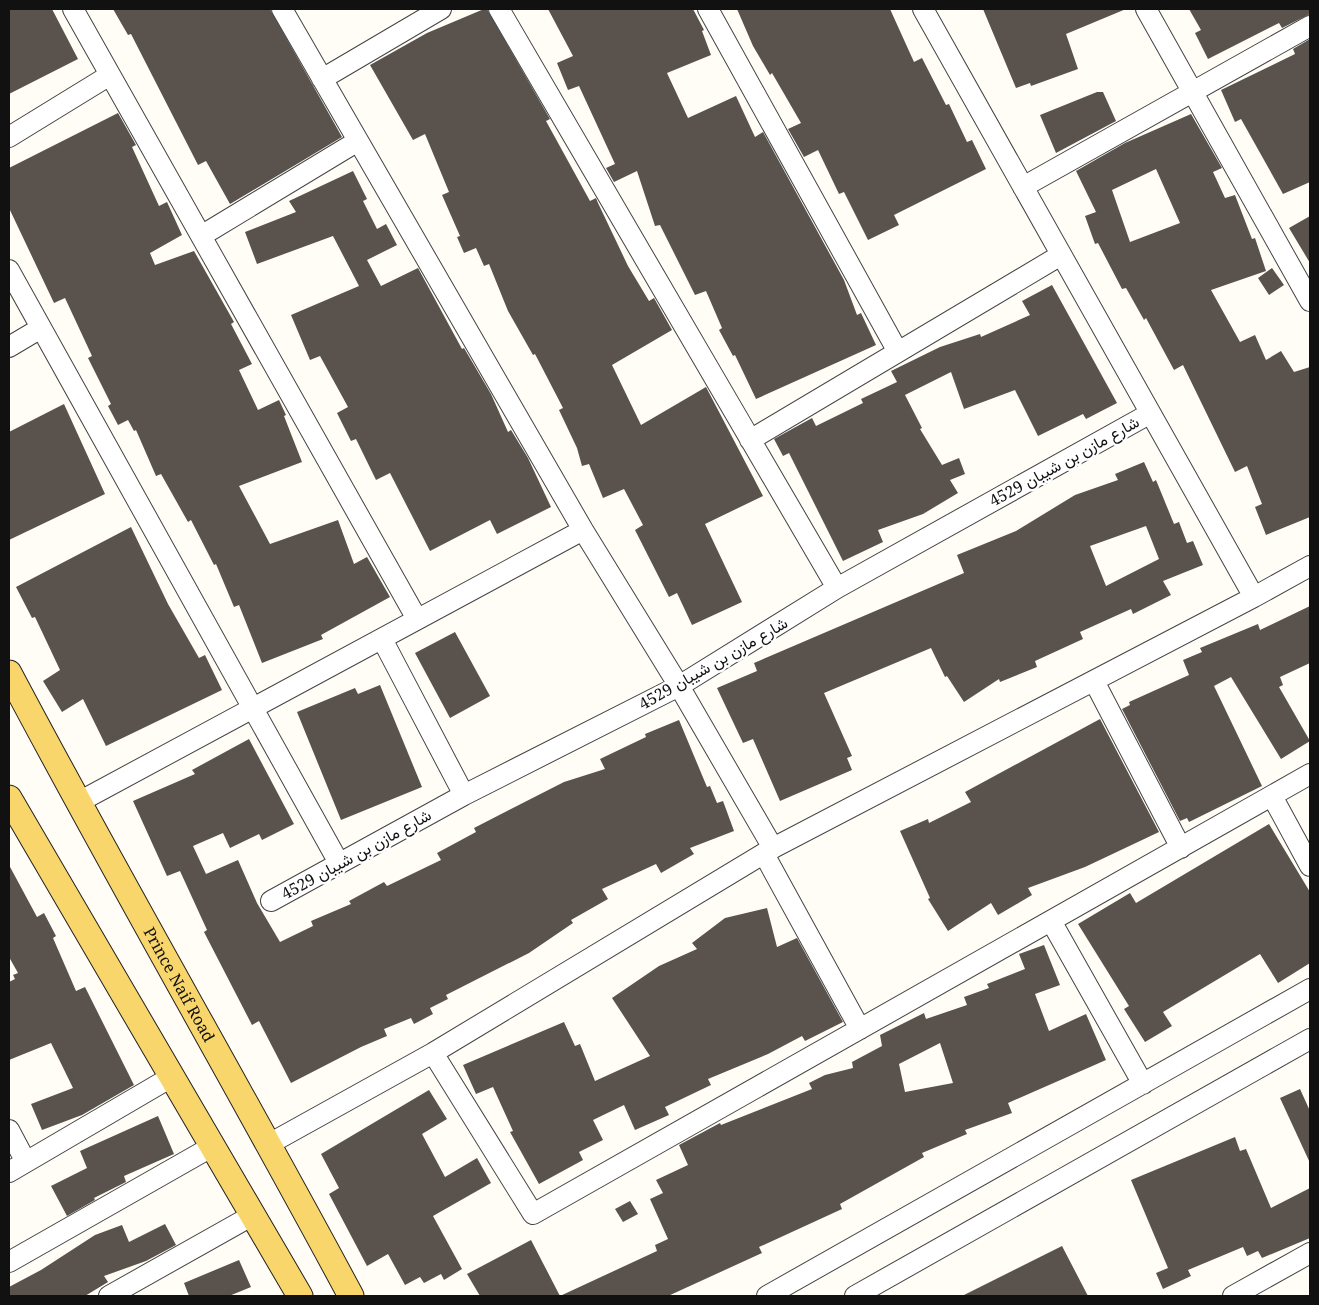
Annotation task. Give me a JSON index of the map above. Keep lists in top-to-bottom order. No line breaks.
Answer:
{"streets":{"main road":["Prince Naif Road"],"street":["شارع مازن بن شيبان 4529"]}}
